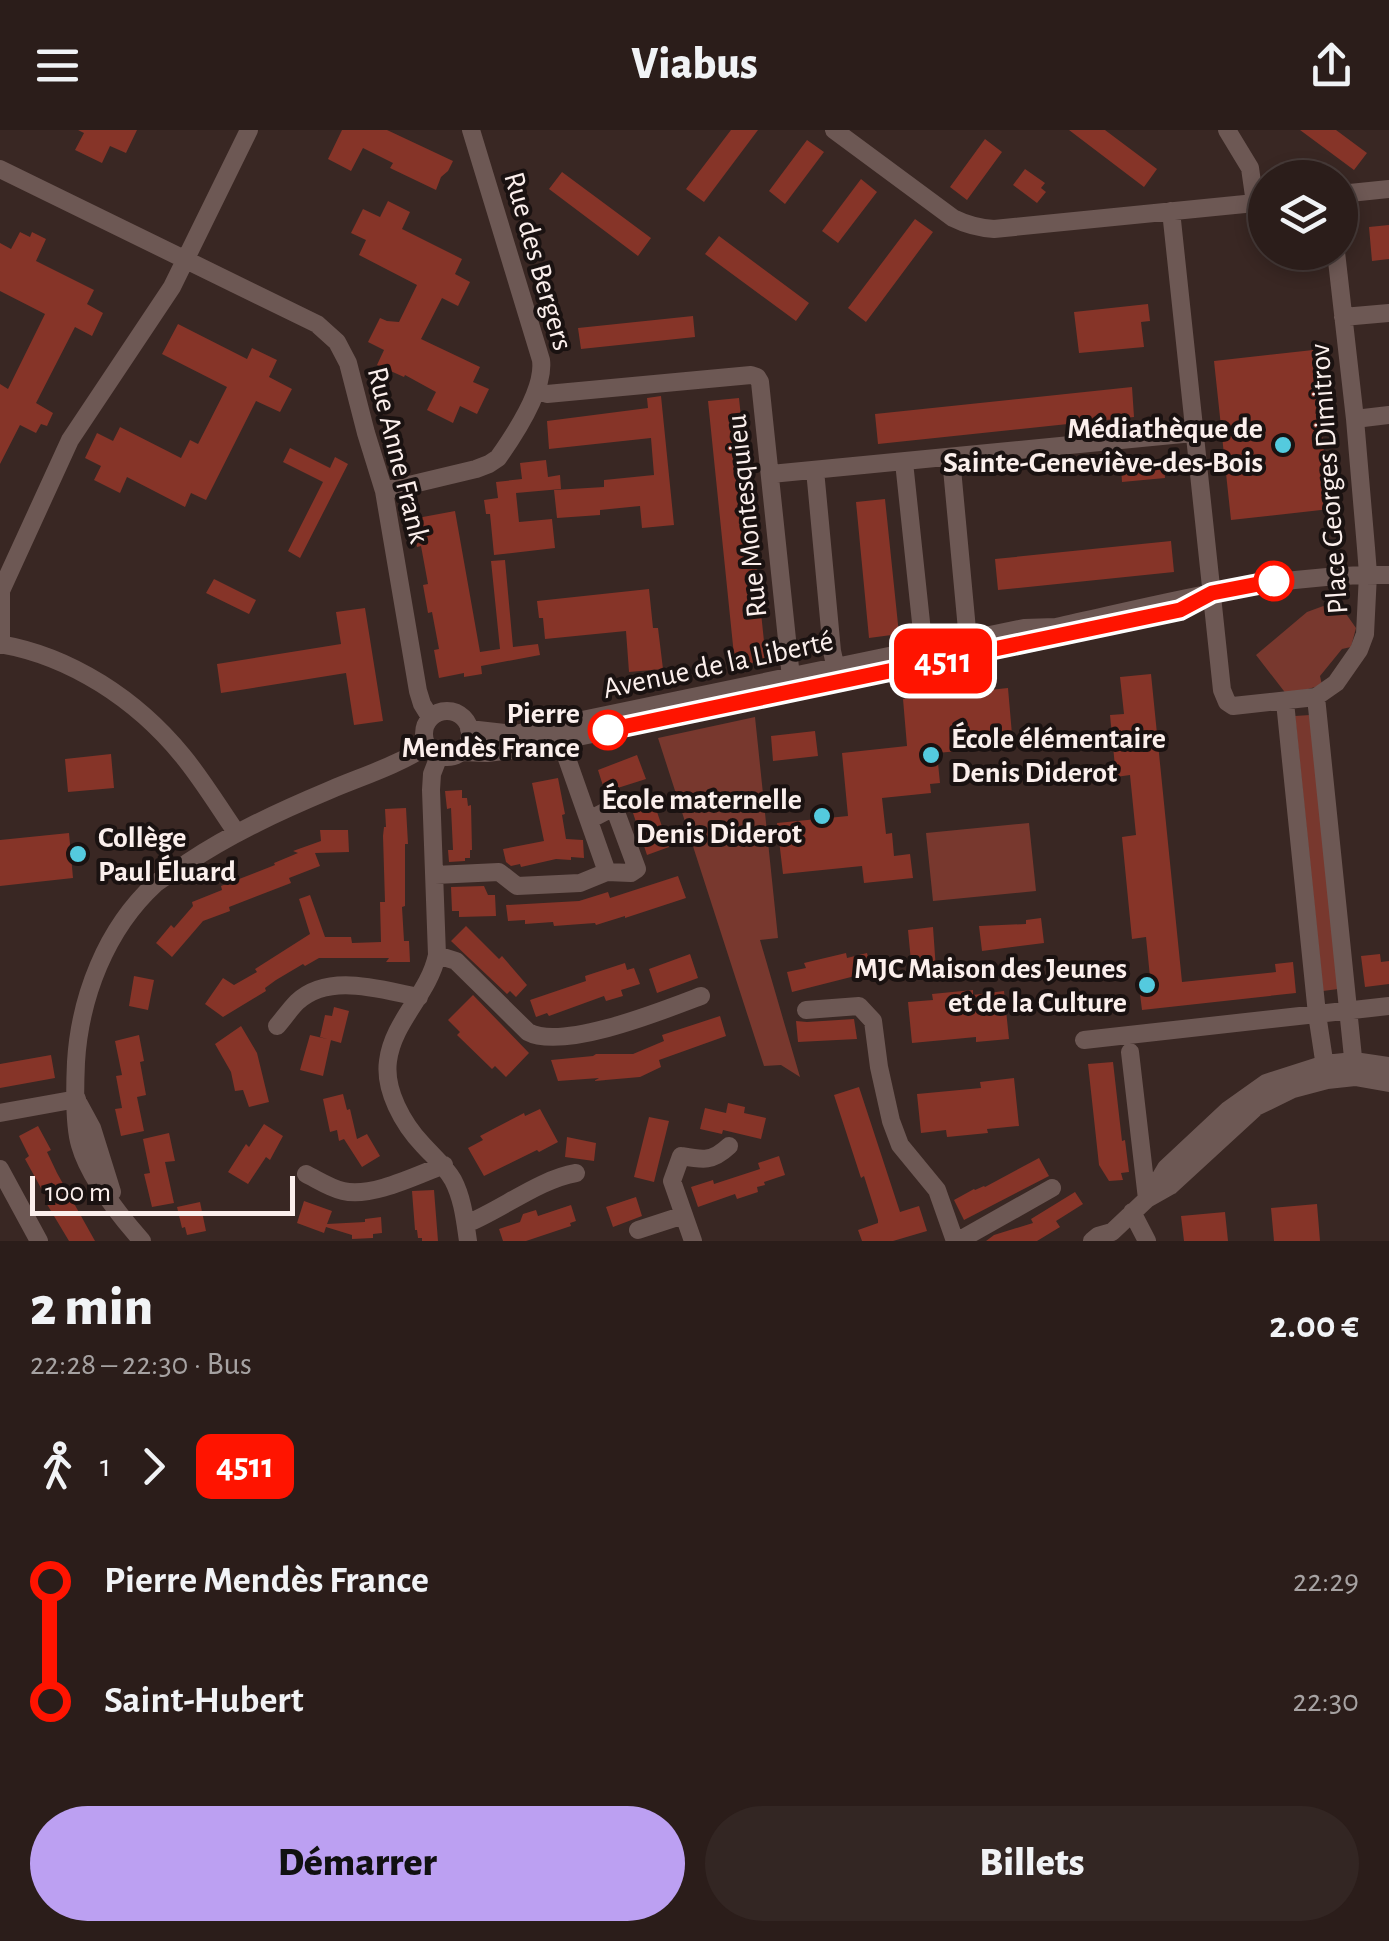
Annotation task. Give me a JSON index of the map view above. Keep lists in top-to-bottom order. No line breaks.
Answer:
{"streets":{"street":["Rue des Bergers","Rue Anne Frank","Place Georges Dimitrov","Rue Montesquieu","Avenue de la Liberté"]},"crossings":[["Rue des Bergers","Rue Anne Frank"],["Rue des Bergers","Rue Montesquieu"],["Rue Anne Frank","Avenue de la Liberté"],["Place Georges Dimitrov","Avenue de la Liberté"],["Rue Montesquieu","Avenue de la Liberté"]],"places":["Médiathèque de Sainte-Geneviève-des-Bois","Pierre Mendès France","École élémentaire Denis Diderot","École maternelle Denis Diderot","Collège Paul Éluard","MJC Maison des Jeunes et de la Culture"],"lines":["bus line 4511"],"scale_bar":"100 m","page":{"header":"Viabus","on_map":"4511","scale":"100 m","heading":["2 min","22:28 – 22:30 · Bus","2.00 €"],"legs":["1","4511"],"list":[{"name":"Pierre Mendès France","value":"22:29"},{"name":"Saint-Hubert","value":"22:30"}],"buttons":["Démarrer","Billets"]}}
